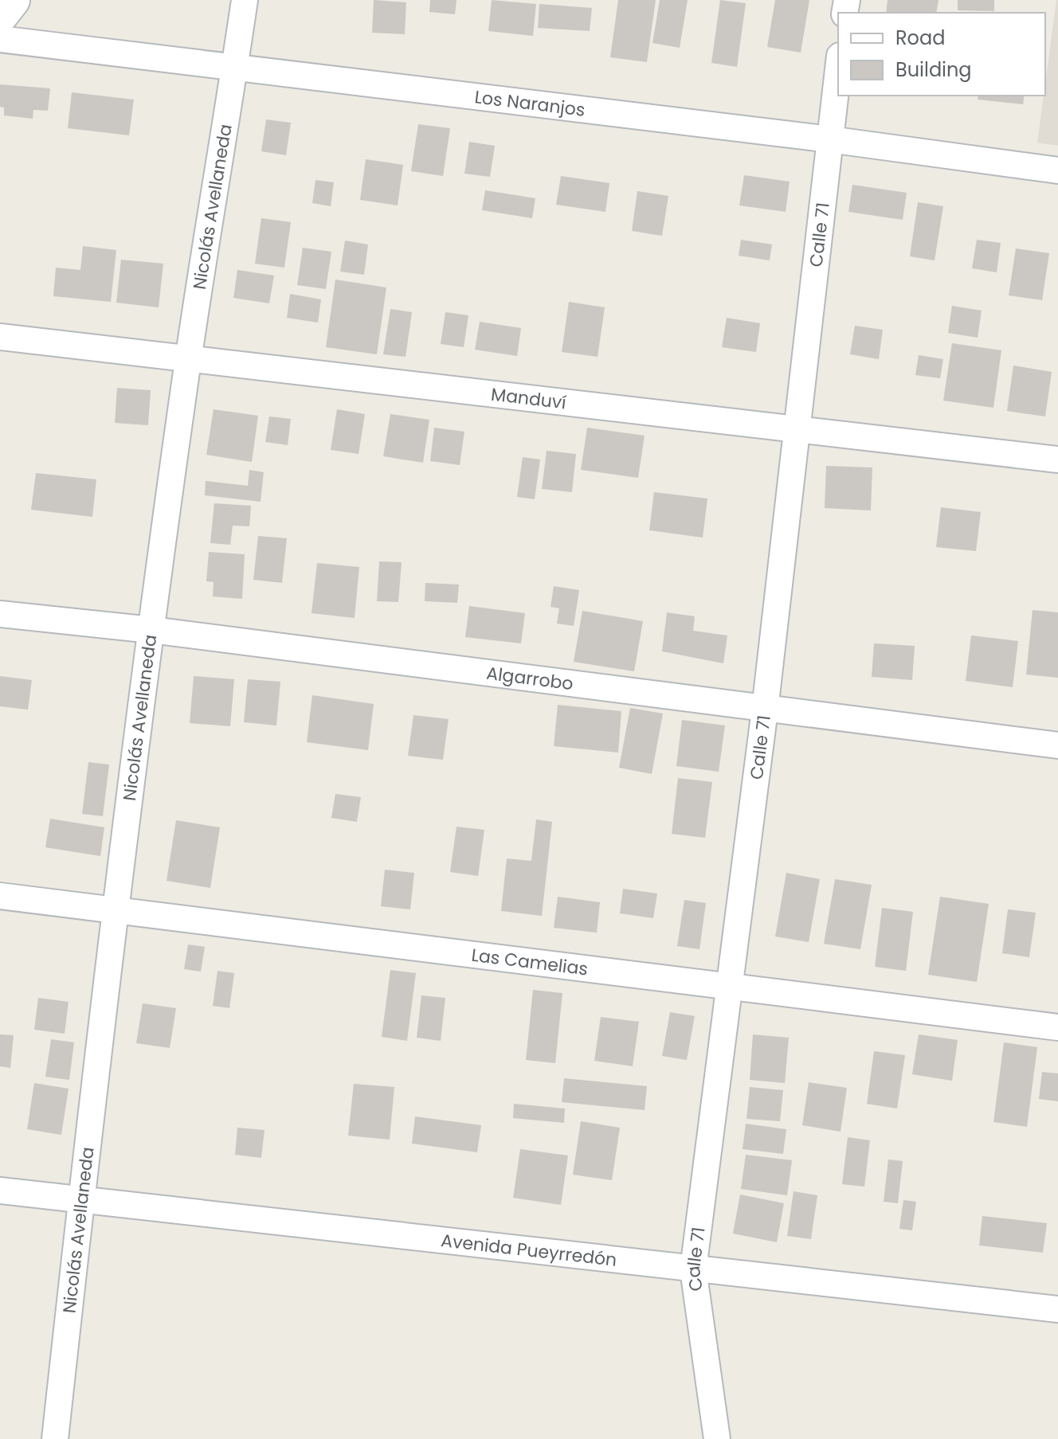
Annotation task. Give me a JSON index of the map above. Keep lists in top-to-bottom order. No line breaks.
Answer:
{"streets":{"street":["Los Naranjos","Nicolás Avellaneda","Calle 71","Manduví","Algarrobo","Las Camelias","Avenida Pueyrredón"]},"crossings":[["Los Naranjos","Nicolás Avellaneda"],["Los Naranjos","Calle 71"],["Nicolás Avellaneda","Manduví"],["Nicolás Avellaneda","Algarrobo"],["Nicolás Avellaneda","Las Camelias"],["Nicolás Avellaneda","Avenida Pueyrredón"],["Calle 71","Manduví"],["Calle 71","Algarrobo"],["Calle 71","Las Camelias"],["Calle 71","Avenida Pueyrredón"]],"legend":["Road","Building"]}
